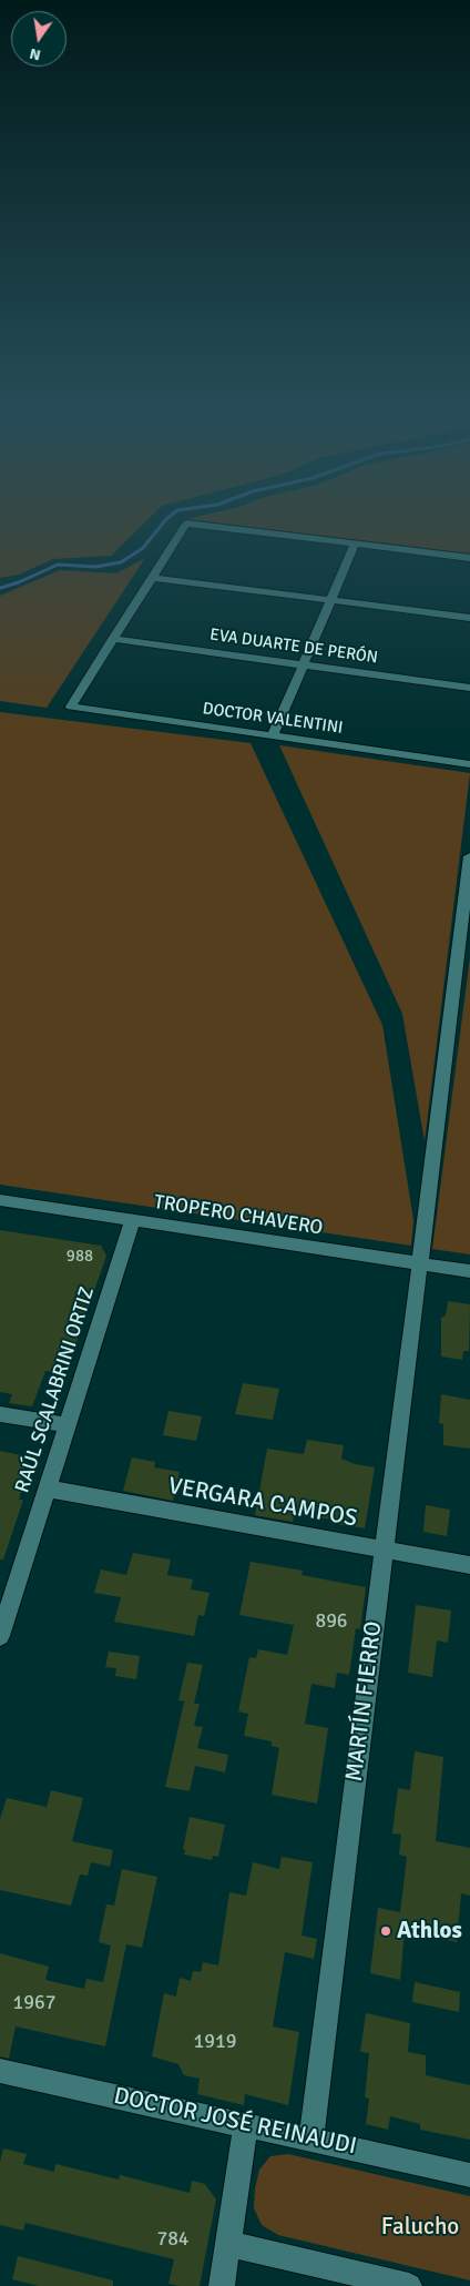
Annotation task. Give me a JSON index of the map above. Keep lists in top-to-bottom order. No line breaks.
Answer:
{"streets":{"street":["EVA DUARTE DE PERÓN","DOCTOR VALENTINI","TROPERO CHAVERO","RAÚL SCALABRINI ORTIZ","VERGARA CAMPOS","MARTÍN FIERRO","DOCTOR JOSÉ REINAUDI"]},"crossings":[["EVA DUARTE DE PERÓN","DOCTOR VALENTINI"],["TROPERO CHAVERO","RAÚL SCALABRINI ORTIZ"],["TROPERO CHAVERO","MARTÍN FIERRO"],["RAÚL SCALABRINI ORTIZ","VERGARA CAMPOS"],["VERGARA CAMPOS","MARTÍN FIERRO"],["MARTÍN FIERRO","DOCTOR JOSÉ REINAUDI"]],"parks":["Falucho"],"places":["Athlos"],"house_numbers":["988","896","1967","1919","784"],"north":"bottom"}
